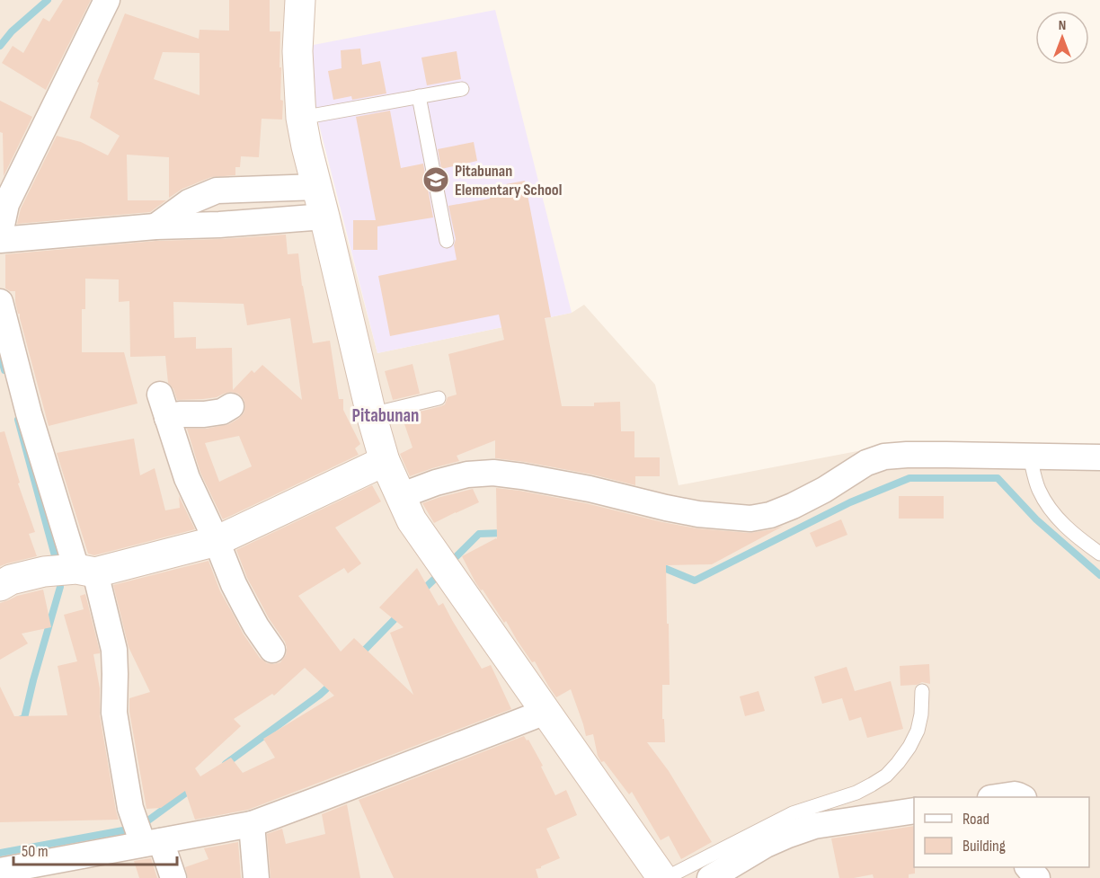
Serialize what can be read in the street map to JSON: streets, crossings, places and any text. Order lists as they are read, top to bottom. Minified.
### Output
{"districts":["Pitabunan"],"places":{"school or university":["Pitabunan Elementary School"]},"legend":["Road","Building"],"scale_bar":"50 m","north":"top"}
